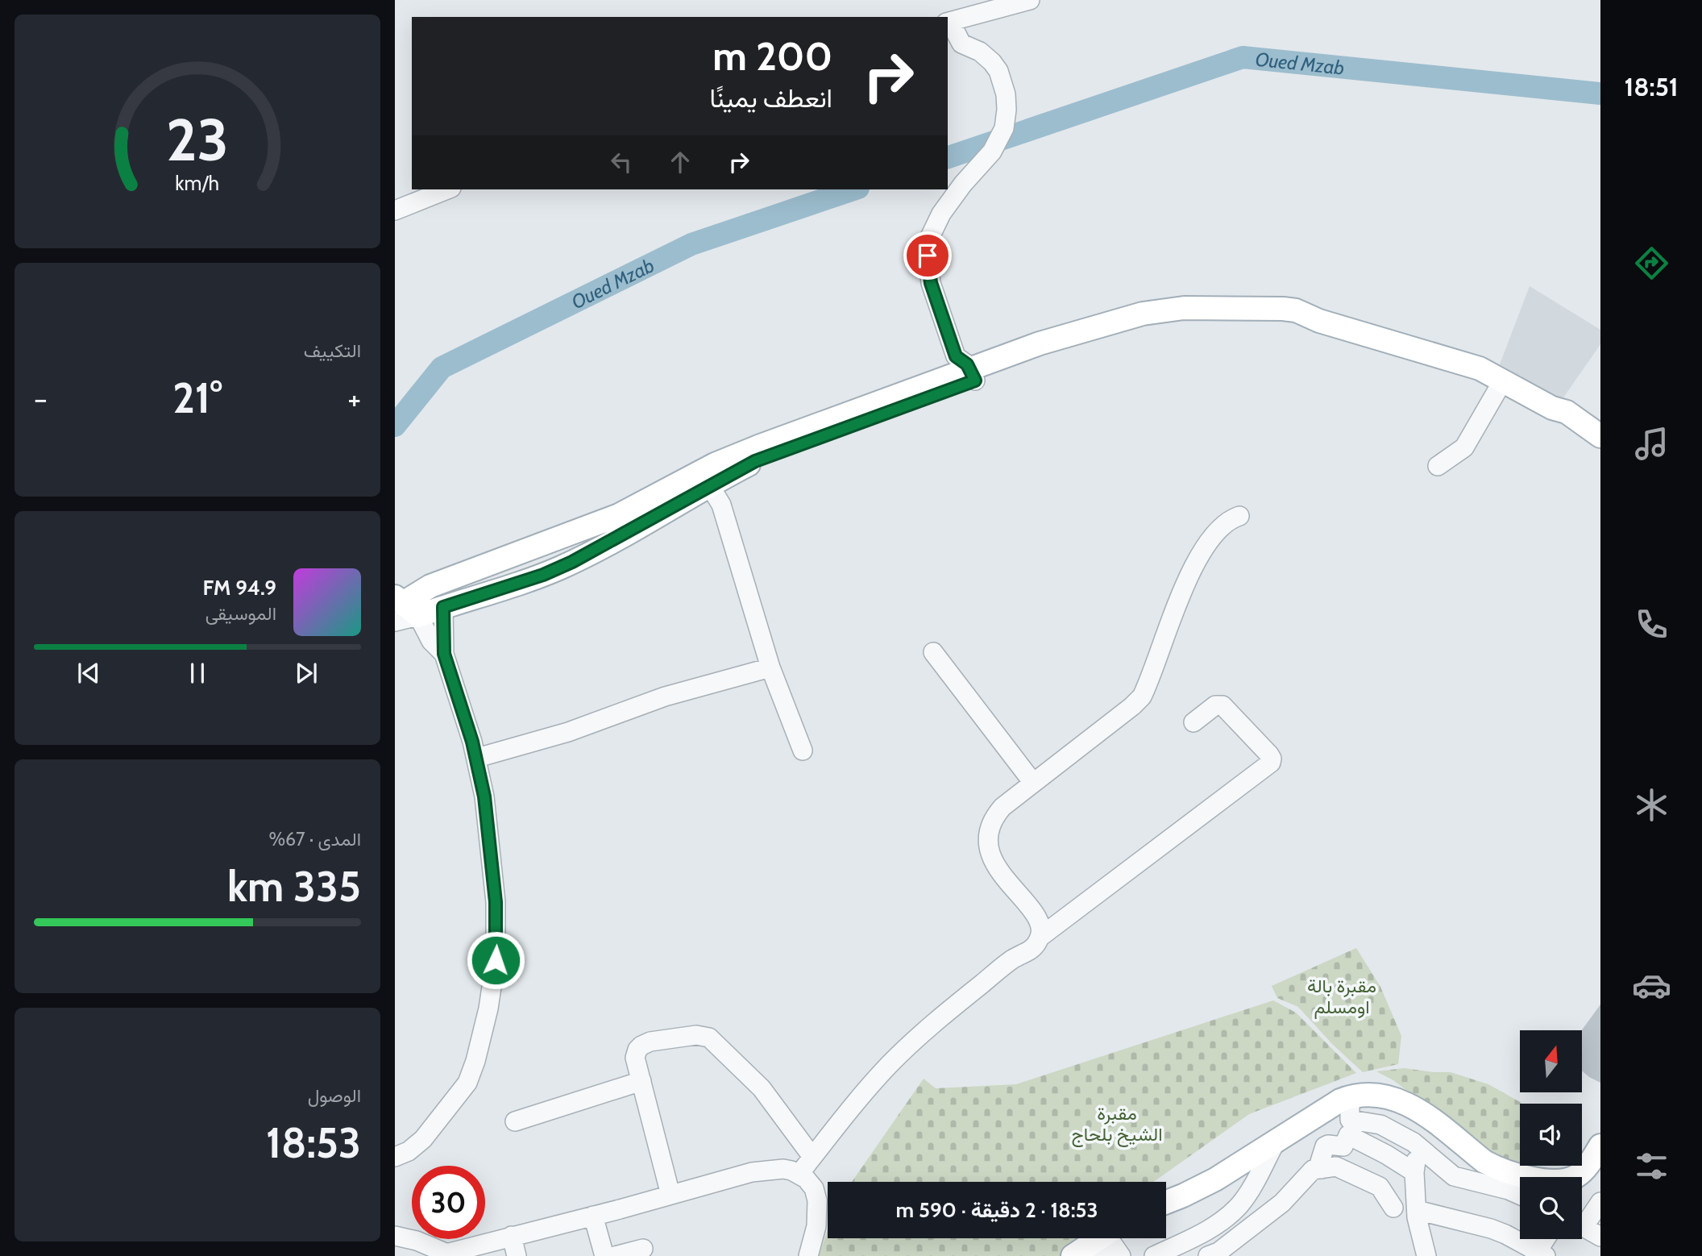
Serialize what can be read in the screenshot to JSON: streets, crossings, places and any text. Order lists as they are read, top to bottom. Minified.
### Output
{"water":["Oued Mzab"],"parks":["مقبرة بالة اومسلم","مقبرة الشيخ بلحاج"],"north":"top","page":{"tabs":"18:51","turn":["200 m","انعطف يمينًا"],"tile":["التكييف",["المدى · 67%","335 km"],["الوصول","18:53"]],"heat":["−","21°","+"],"song":["94.9 FM","الموسيقى"],"limit":"30","trip":"18:53 · 2 دقيقة · 590 m","gauge":["23","km/h"]}}
